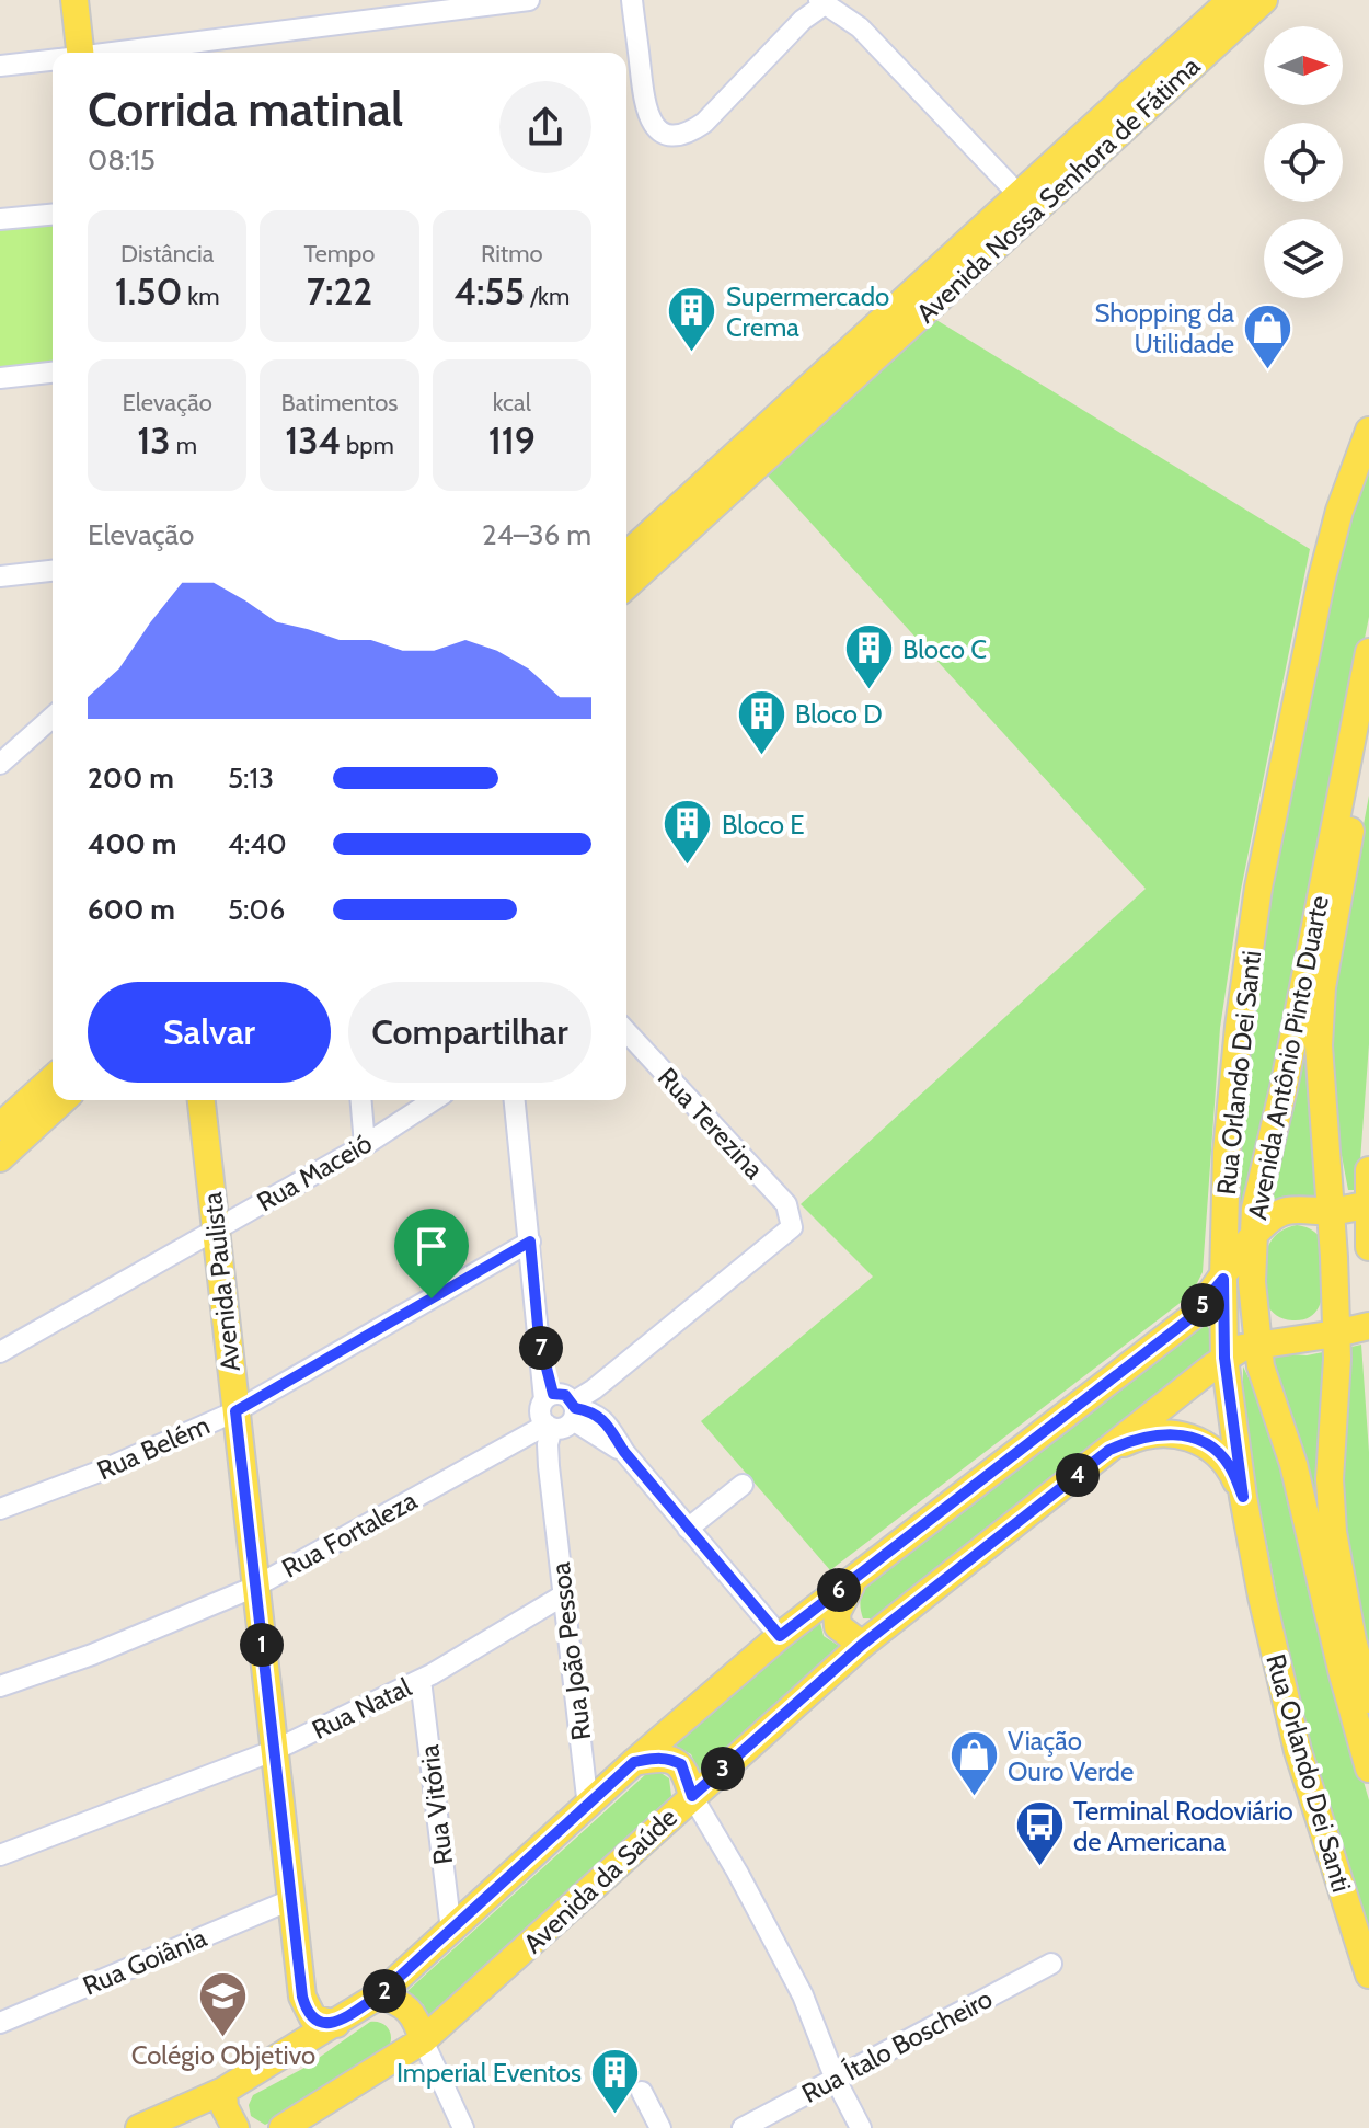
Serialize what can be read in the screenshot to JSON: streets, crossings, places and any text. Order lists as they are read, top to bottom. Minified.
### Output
{"streets":{"main road":["Avenida Nossa Senhora de Fátima","Avenida Antônio Pinto Duarte","Rua Orlando Dei Santi","Avenida Paulista","Avenida da Saúde"],"street":["Rua Terezina","Rua Maceió","Rua Belém","Rua Fortaleza","Rua João Pessoa","Rua Natal","Rua Vitória","Rua Goiânia","Rua Ítalo Boscheiro"]},"crossings":[["Avenida Antônio Pinto Duarte","Avenida da Saúde"],["Rua Orlando Dei Santi","Avenida da Saúde"],["Rua Terezina","Rua Fortaleza"],["Rua Maceió","Avenida Paulista"],["Avenida Paulista","Rua Belém"],["Avenida Paulista","Rua Fortaleza"],["Avenida Paulista","Rua Natal"],["Avenida Paulista","Rua Goiânia"],["Rua Belém","Rua João Pessoa"],["Rua Fortaleza","Rua João Pessoa"],["Rua João Pessoa","Rua Natal"],["Rua Natal","Rua Vitória"]],"places":{"building":["Supermercado Crema","Bloco C","Bloco D","Bloco E","Imperial Eventos"],"shop":["Shopping da Utilidade","Viação Ouro Verde"],"bus stop":["Terminal Rodoviário de Americana"],"school or university":["Colégio Objetivo"]},"north":"right","page":{"heading":["Corrida matinal","08:15"],"stats":[["Distância","1.50 km"],["Tempo","7:22"],["Ritmo","4:55 /km"],["Elevação","13 m"],["Batimentos","134 bpm"],["kcal","119"]],"chart":["Elevação","24–36 m"],"list":[{"name":"200 m","note":"5:13"},{"name":"400 m","note":"4:40"},{"name":"600 m","note":"5:06"}],"buttons":["Salvar","Compartilhar"],"pins":["5","7","4","6","1","3","2"]}}
